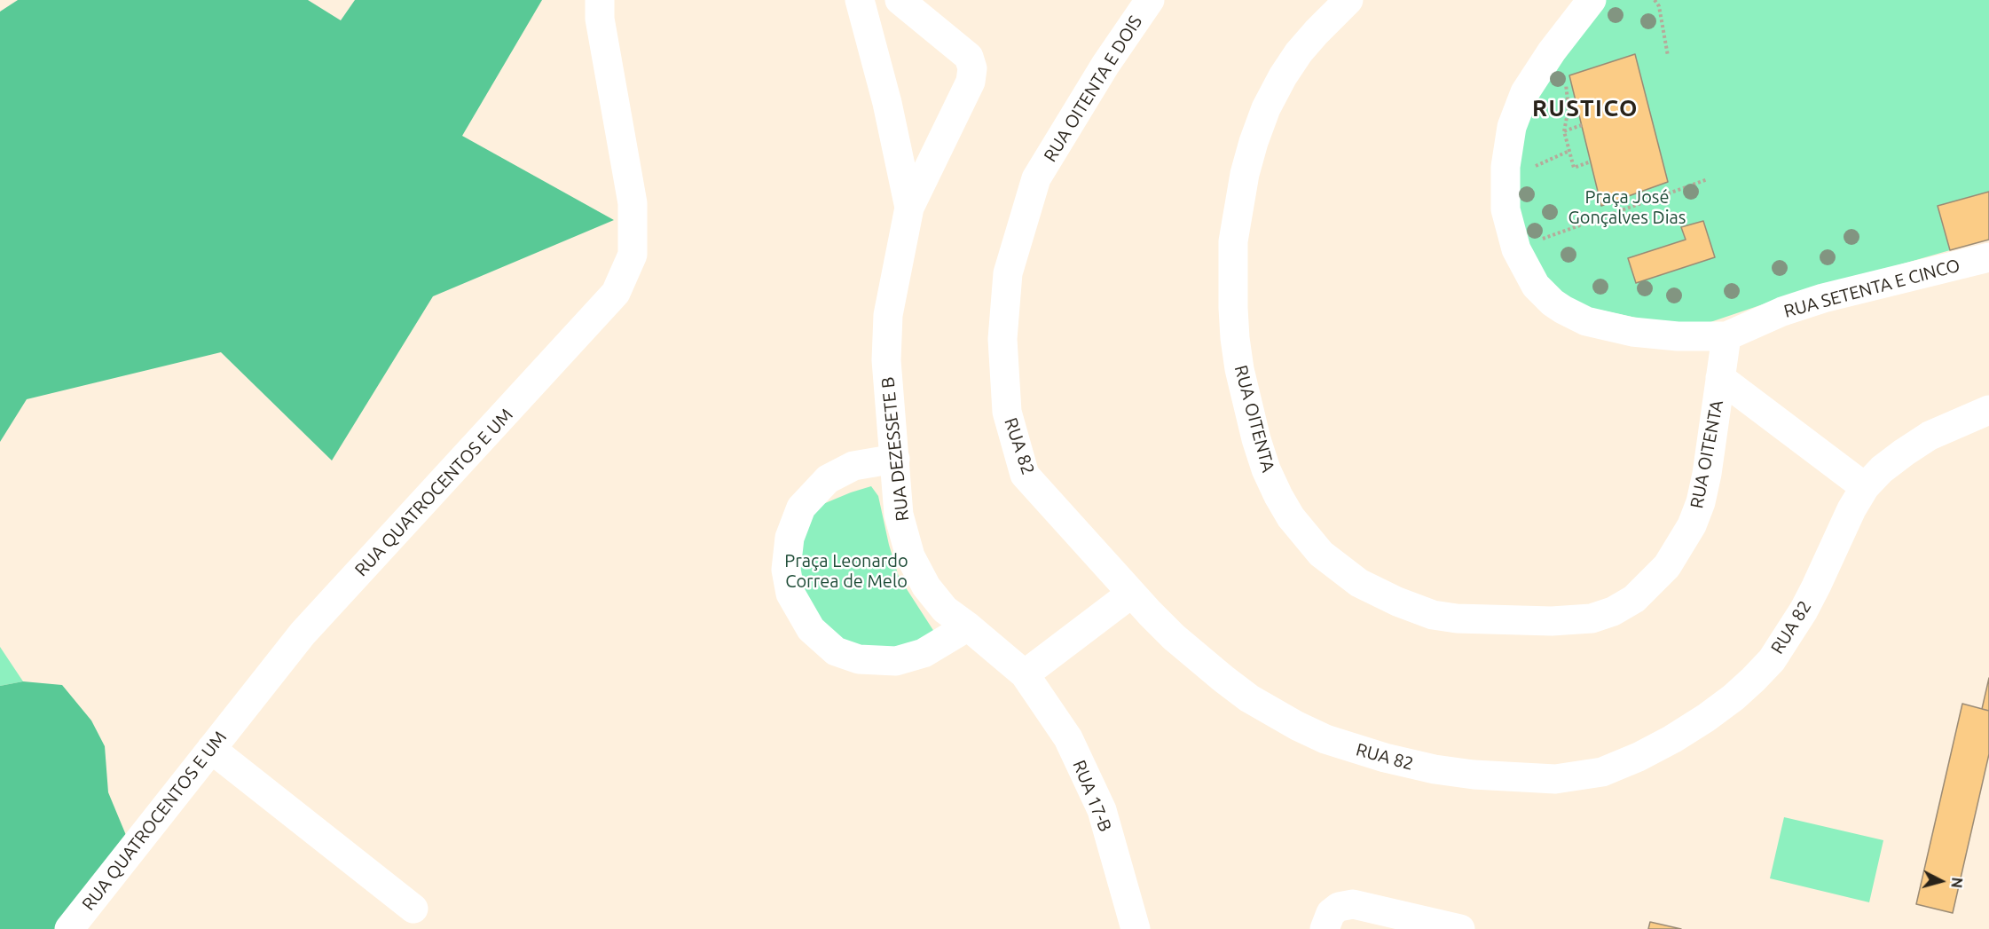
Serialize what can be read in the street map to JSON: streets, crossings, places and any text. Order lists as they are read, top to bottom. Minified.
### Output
{"streets":{"street":["RUA OITENTA E DOIS","RUA SETENTA E CINCO","RUA OITENTA","RUA 82","RUA DEZESSETE B","RUA QUATROCENTOS E UM","RUA 17-B"]},"crossings":[["RUA OITENTA E DOIS","RUA 82"],["RUA SETENTA E CINCO","RUA OITENTA"],["RUA DEZESSETE B","RUA 17-B"]],"districts":["RUSTICO"],"parks":["Praça José Gonçalves Dias","Praça Leonardo Correa de Melo"],"north":"right"}
